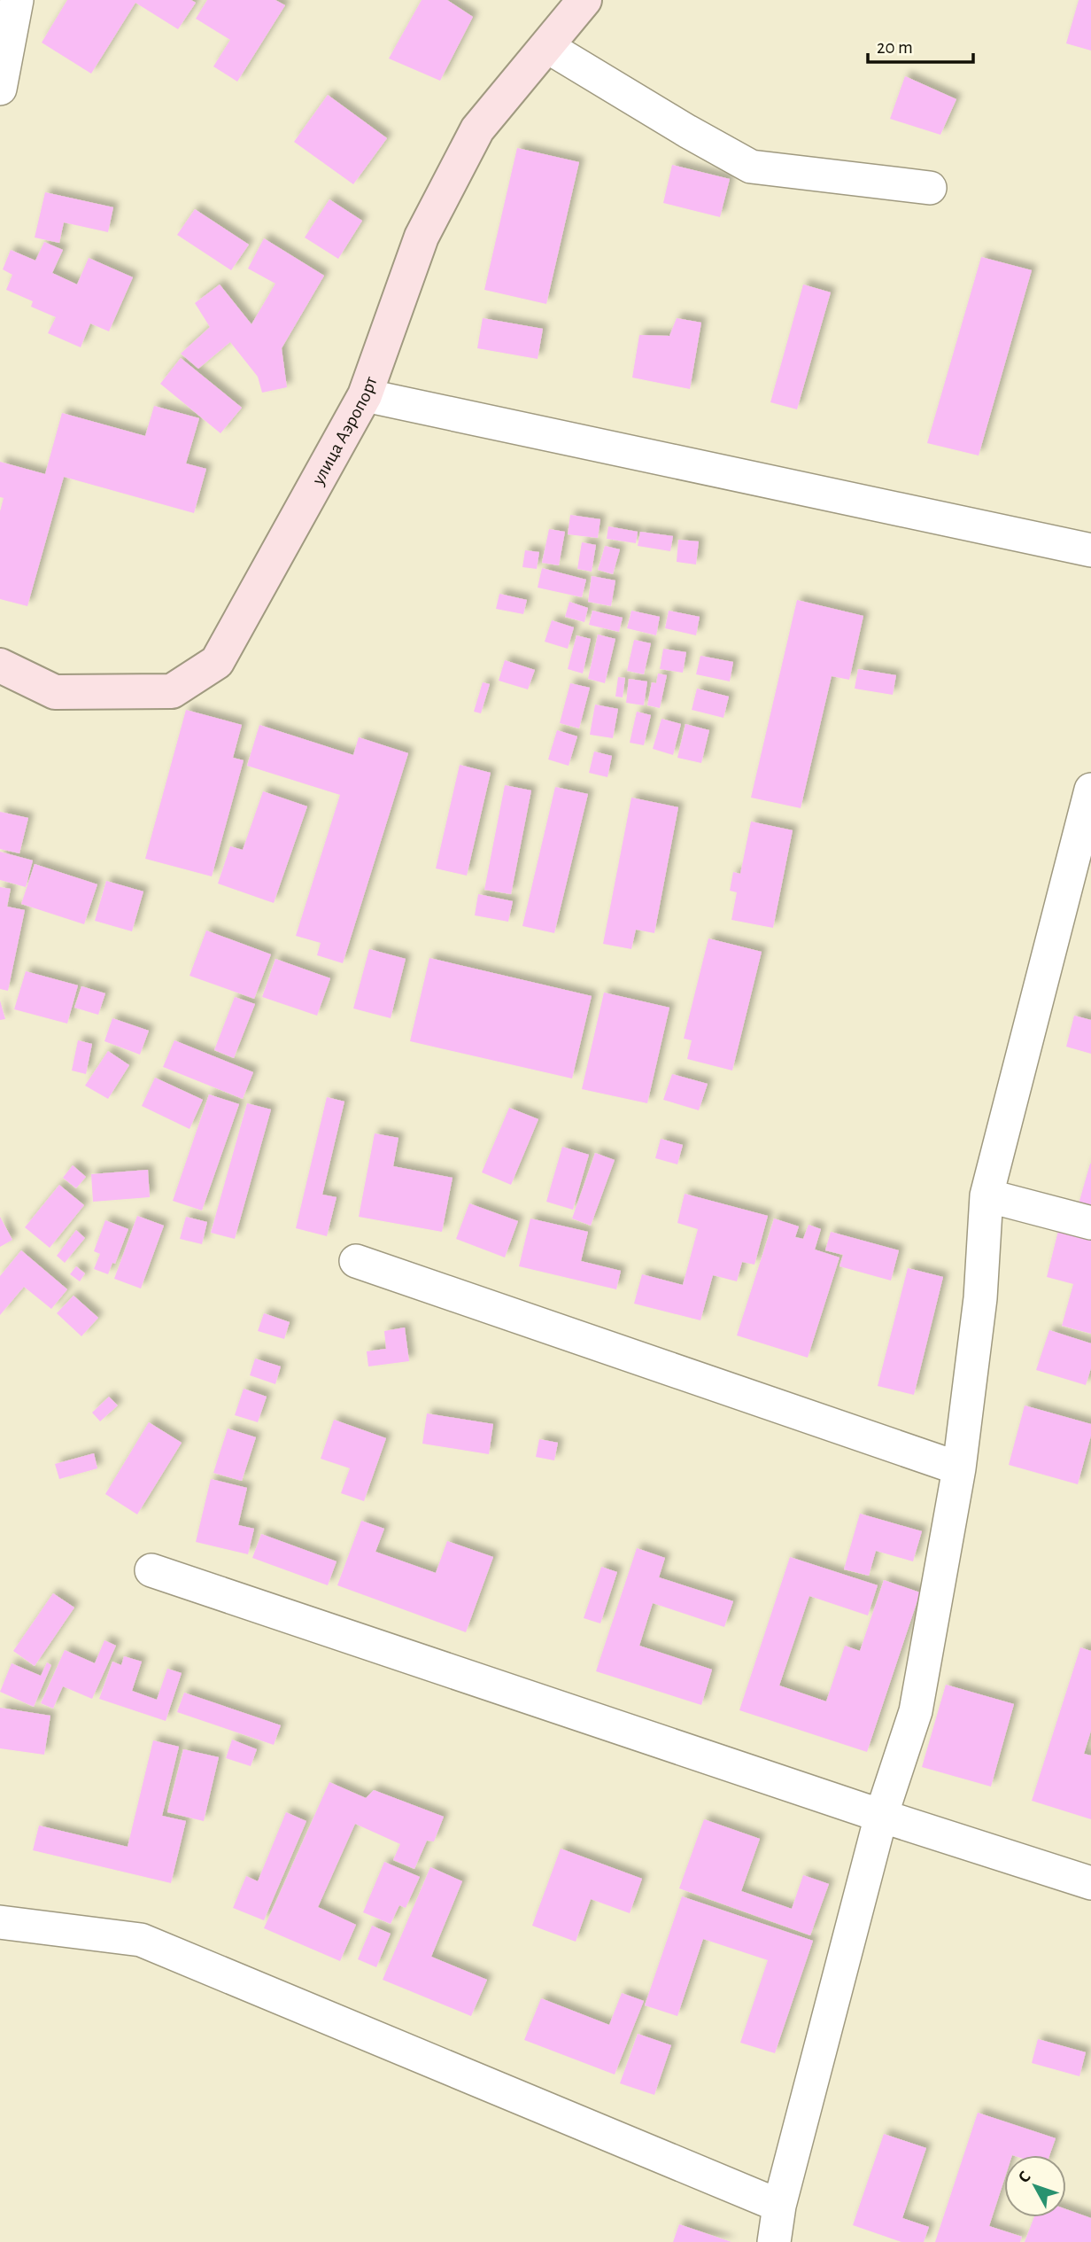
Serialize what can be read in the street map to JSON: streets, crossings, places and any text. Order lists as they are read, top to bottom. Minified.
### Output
{"streets":{"main road":["улица Аэропорт"]},"scale_bar":"20 m","north":"top left"}
